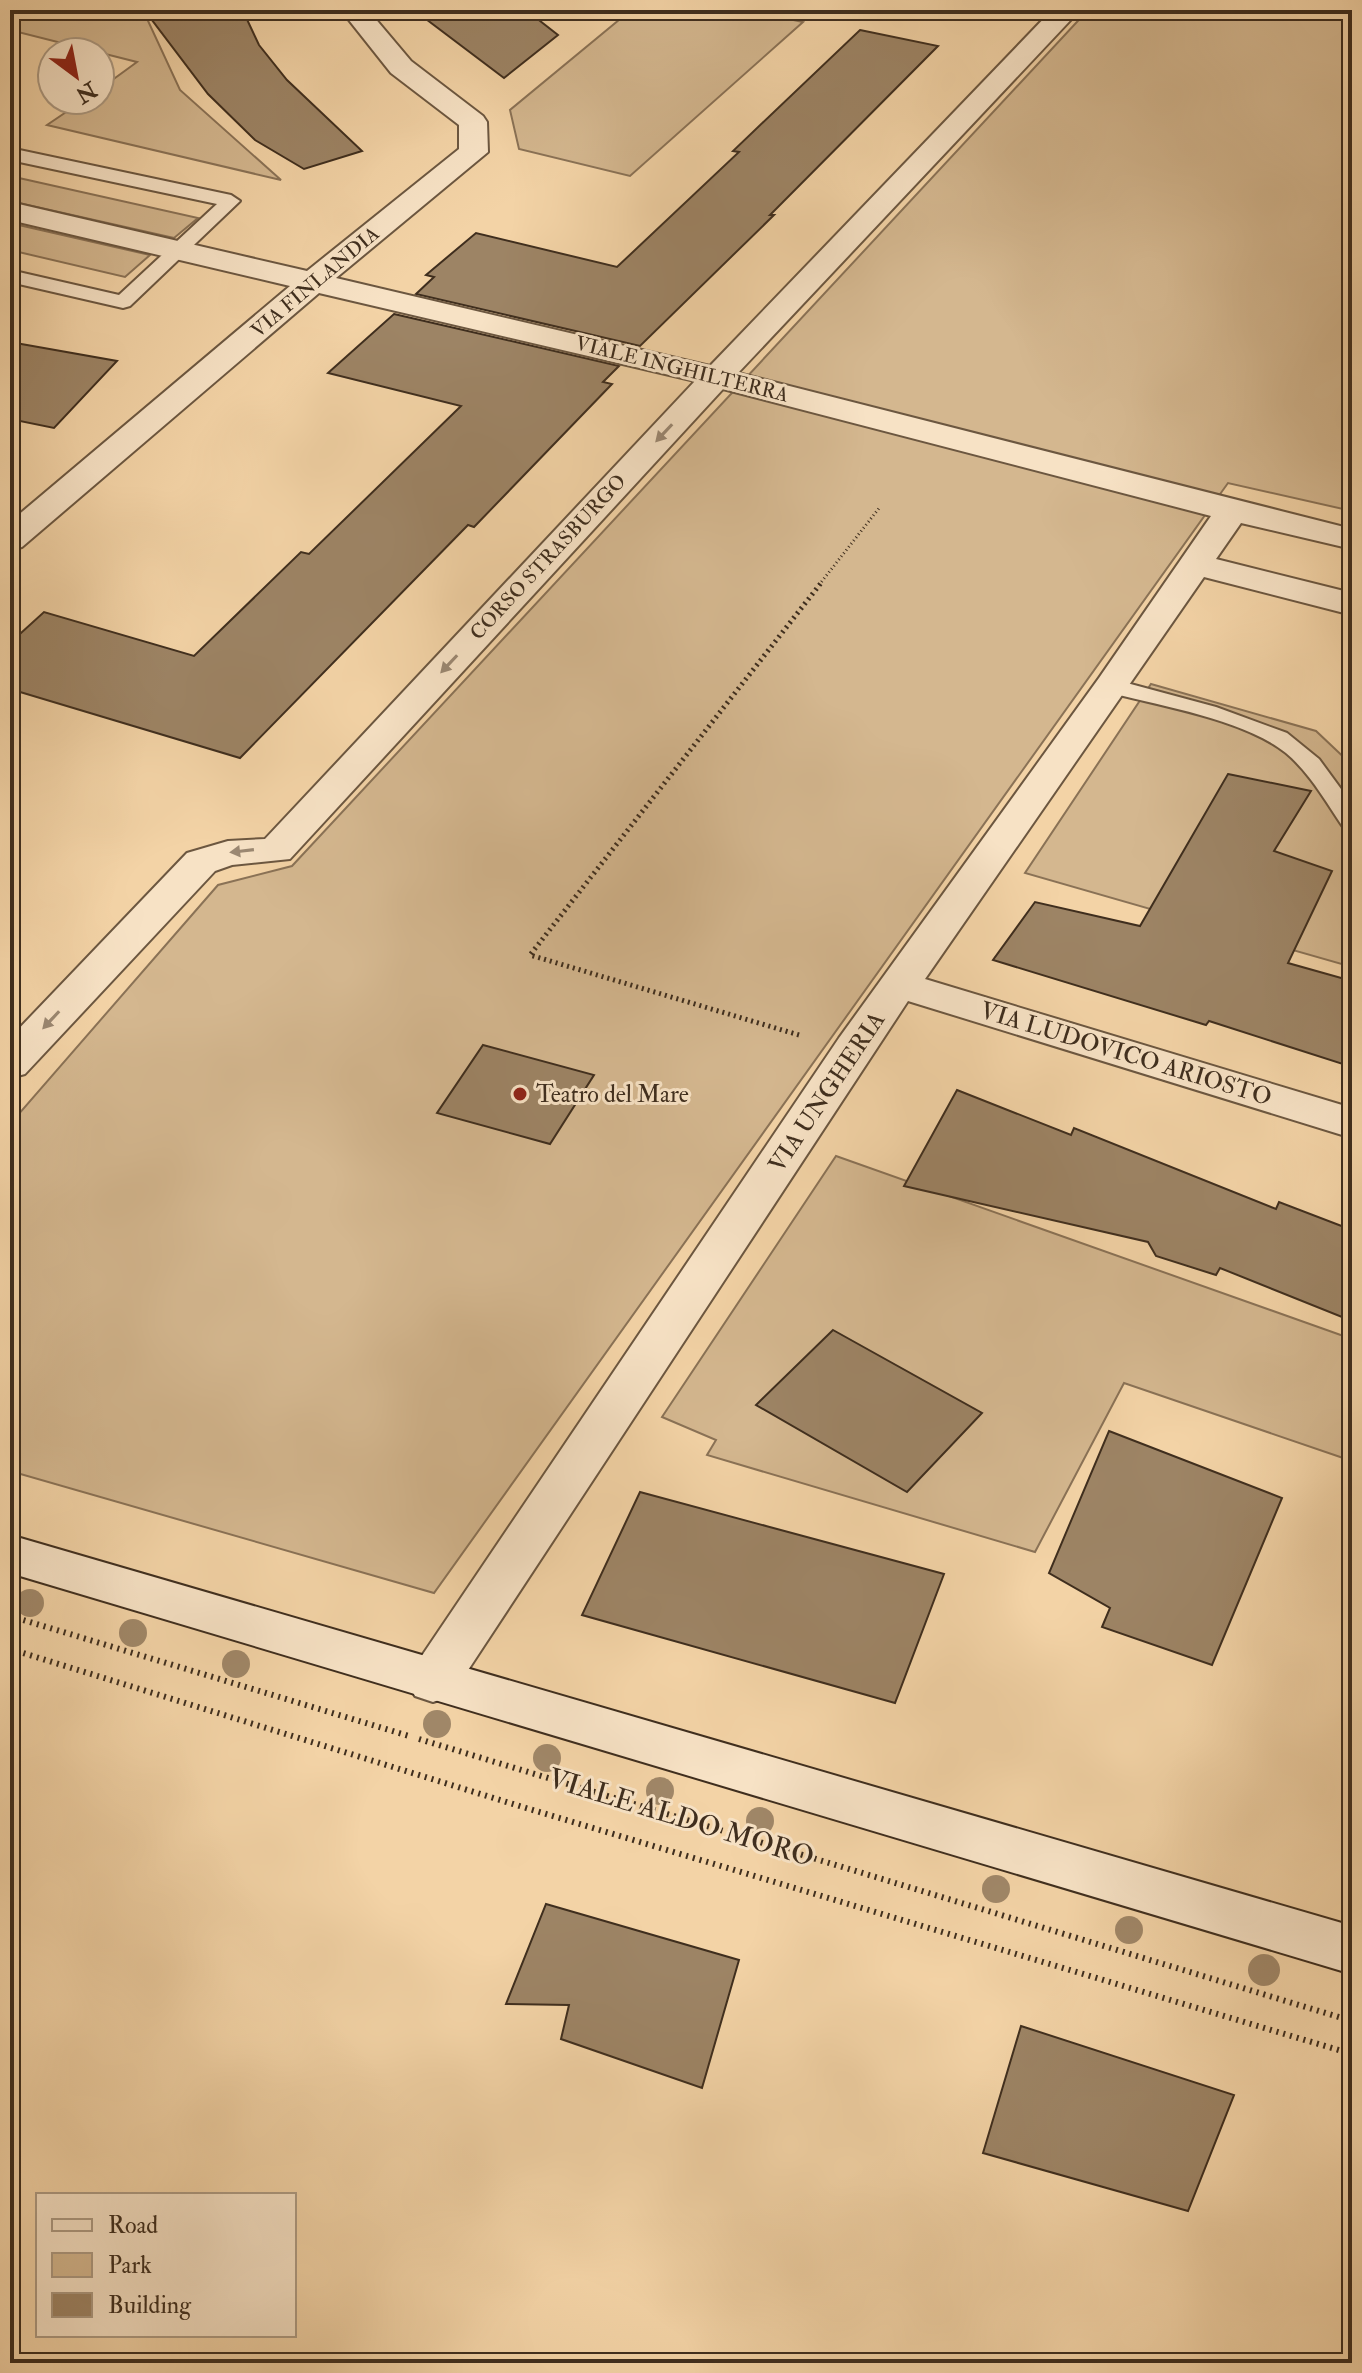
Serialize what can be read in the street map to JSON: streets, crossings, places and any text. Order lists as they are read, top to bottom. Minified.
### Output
{"streets":{"street":["VIA FINLANDIA","VIALE INGHILTERRA","CORSO STRASBURGO","VIA LUDOVICO ARIOSTO","VIA UNGHERIA"],"path":["VIALE ALDO MORO"]},"crossings":[["VIA FINLANDIA","VIALE INGHILTERRA"],["VIALE INGHILTERRA","CORSO STRASBURGO"],["VIALE INGHILTERRA","VIA UNGHERIA"],["VIA LUDOVICO ARIOSTO","VIA UNGHERIA"]],"one_way":["CORSO STRASBURGO"],"places":["Teatro del Mare"],"legend":["Road","Park","Building"],"north":"bottom right"}
